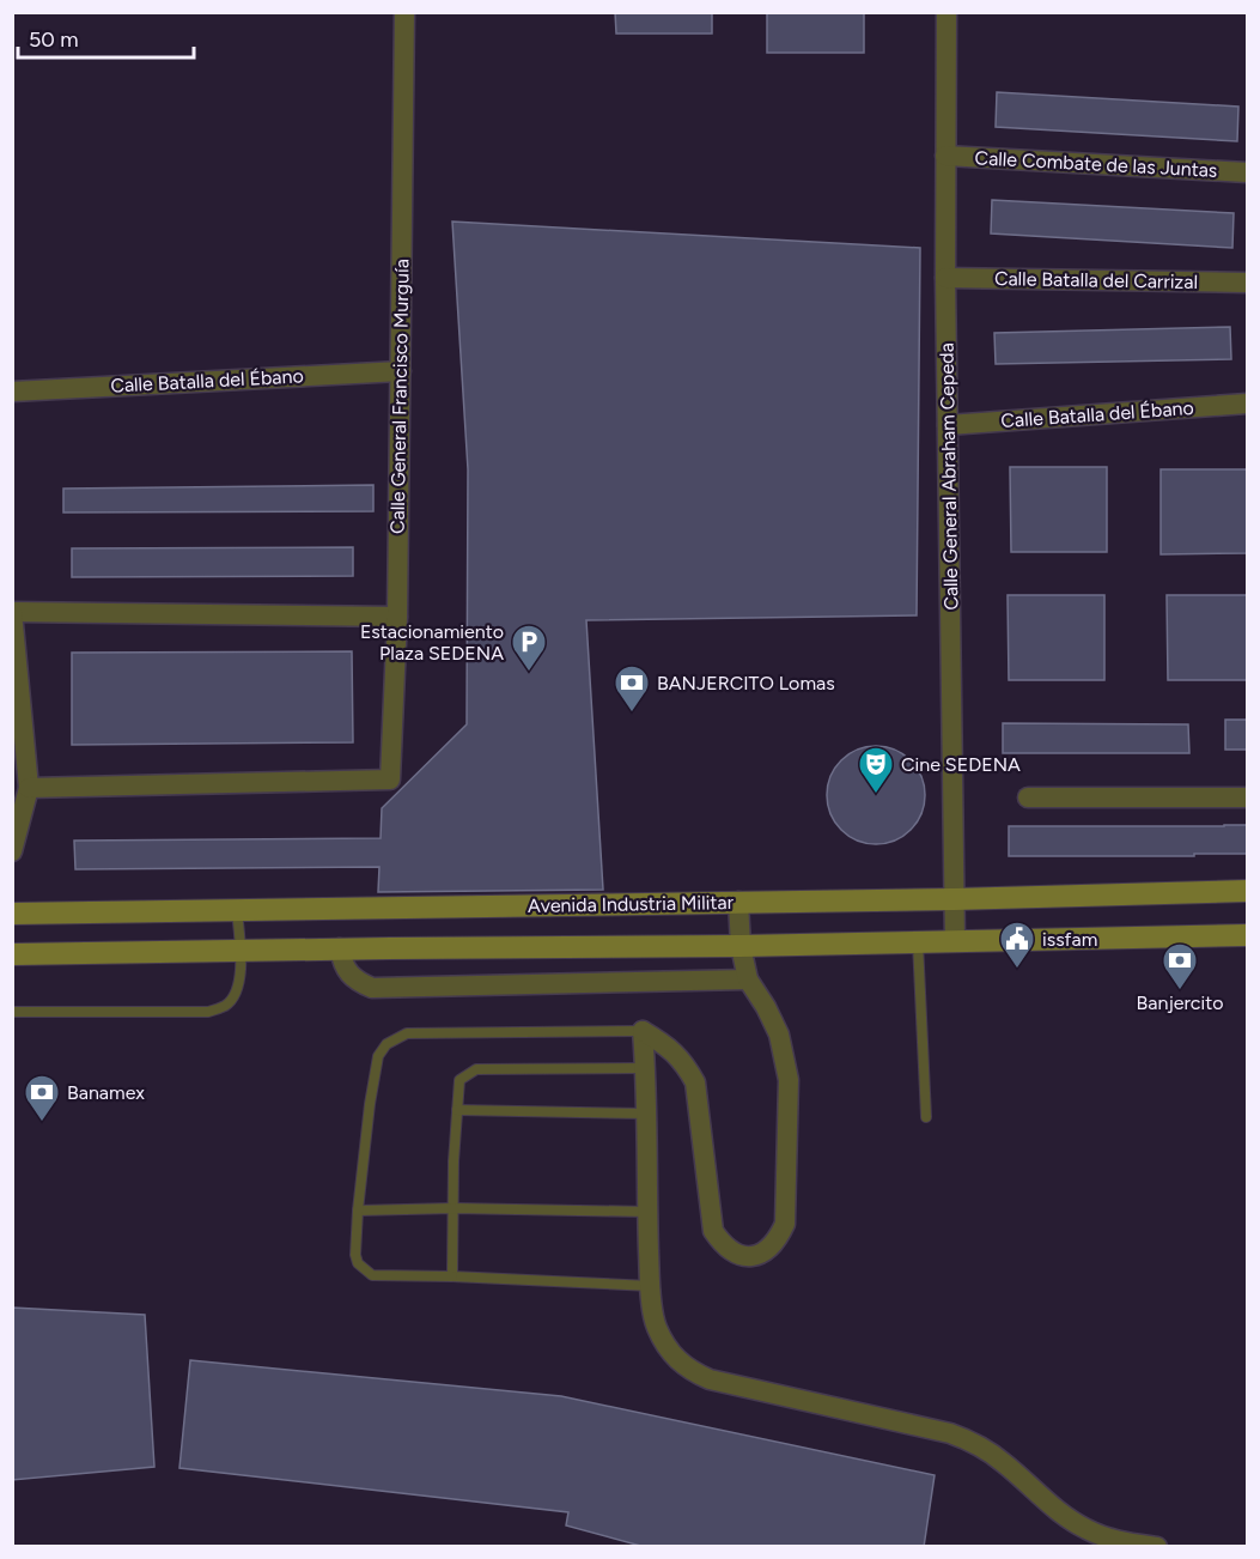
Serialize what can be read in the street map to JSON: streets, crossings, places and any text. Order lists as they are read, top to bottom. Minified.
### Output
{"streets":{"main road":["Avenida Industria Militar"],"street":["Calle Combate de las Juntas","Calle Batalla del Carrizal","Calle Batalla del Ébano","Calle General Francisco Murguía","Calle General Abraham Cepeda"]},"crossings":[["Calle Combate de las Juntas","Calle General Abraham Cepeda"],["Calle Batalla del Carrizal","Calle General Abraham Cepeda"],["Calle Batalla del Ébano","Calle General Francisco Murguía"],["Calle Batalla del Ébano","Calle General Abraham Cepeda"],["Calle General Abraham Cepeda","Avenida Industria Militar"]],"places":{"parking":["Estacionamiento Plaza SEDENA"],"bank":["BANJERCITO Lomas","Banjercito","Banamex"],"theatre":["Cine SEDENA"],"public building":["issfam"]},"scale_bar":"50 m"}
